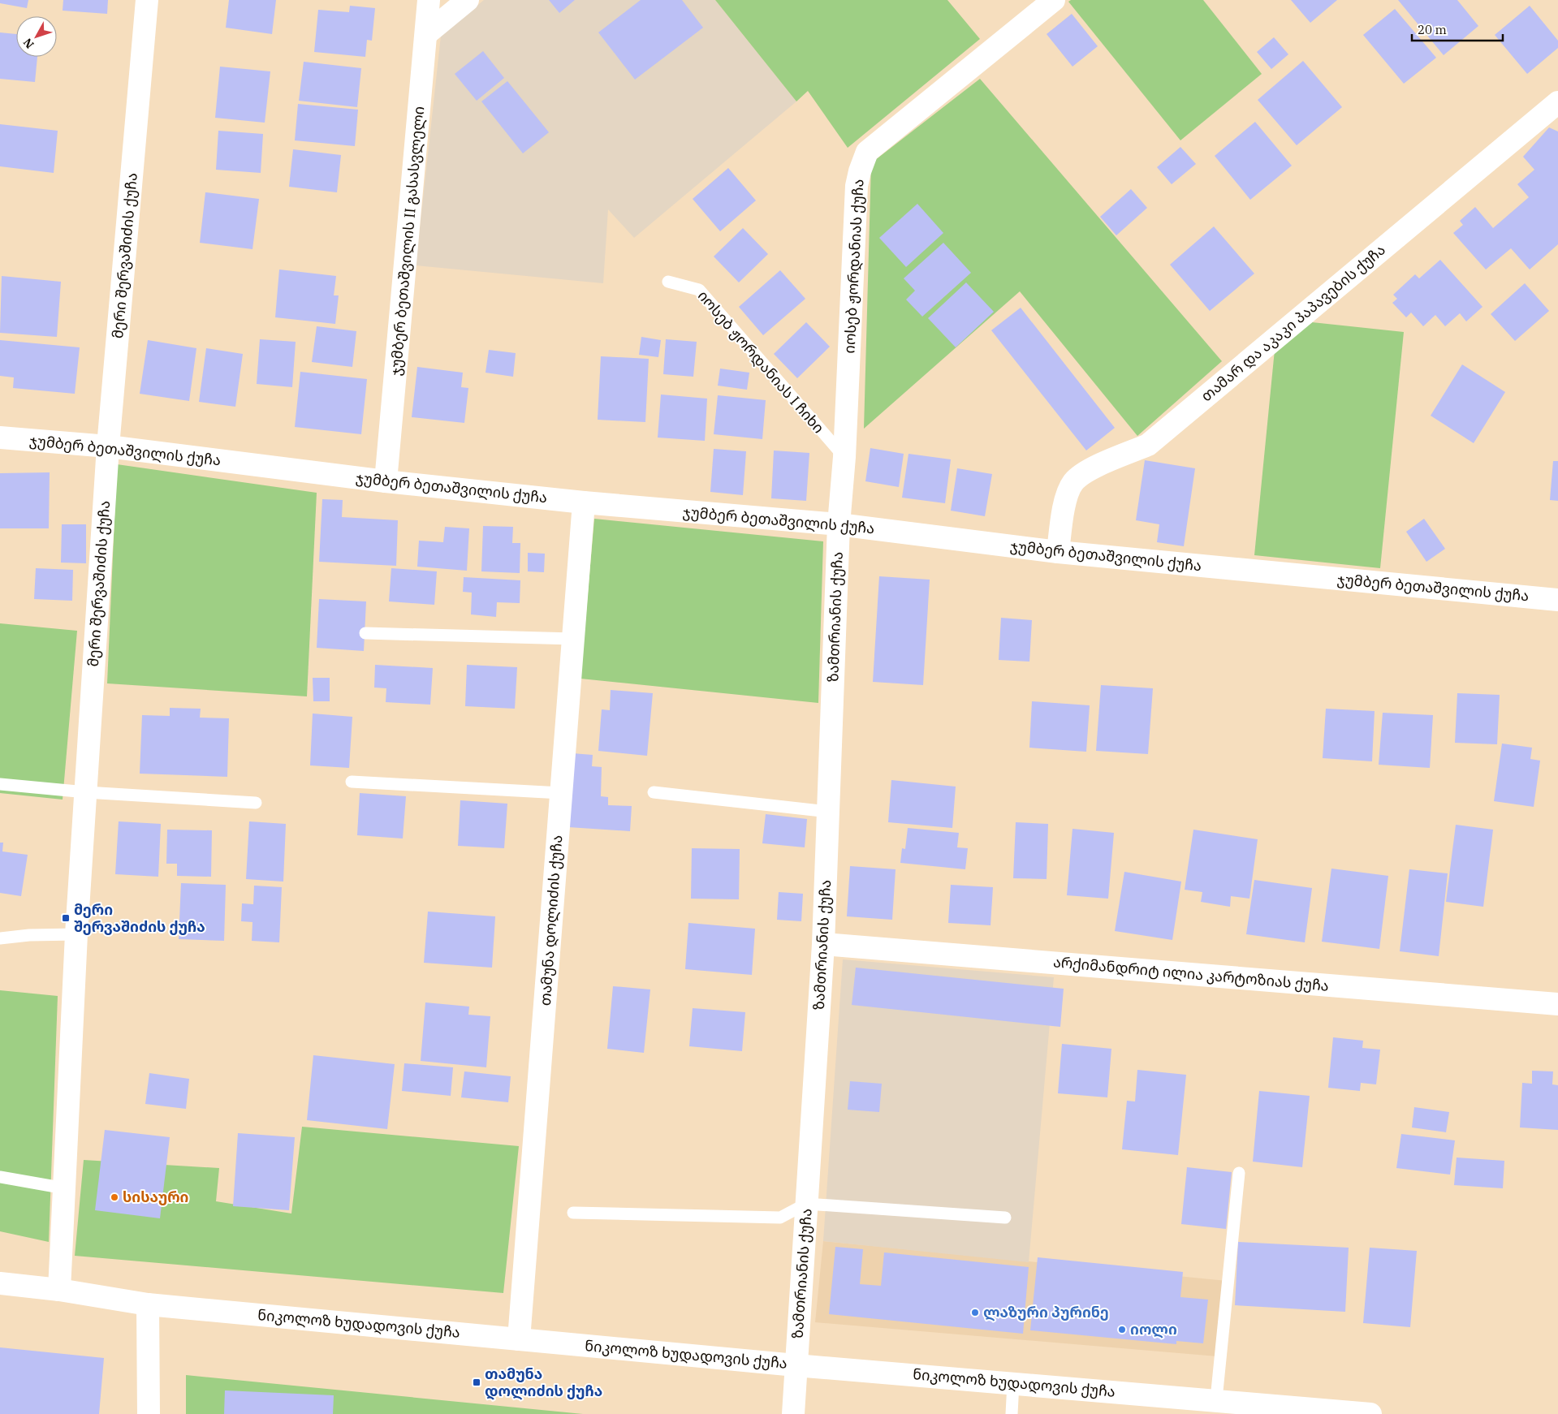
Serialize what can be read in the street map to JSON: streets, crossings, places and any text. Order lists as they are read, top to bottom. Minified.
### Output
{"streets":{"street":["ჯუმბერ ბეთაშვილის II გასასვლელი","მერი შერვაშიძის ქუჩა","იოსებ ჟორდანიას ქუჩა","თამარ და აკაკი პაპავების ქუჩა","ჯუმბერ ბეთაშვილის ქუჩა","ზამთრიანის ქუჩა","თამუნა დოლიძის ქუჩა","არქიმანდრიტ ილია კარტოზიას ქუჩა","ნიკოლოზ ხუდადოვის ქუჩა"],"lane":["იოსებ ჟორდანიას I ჩიხი"]},"crossings":[["ჯუმბერ ბეთაშვილის II გასასვლელი","ჯუმბერ ბეთაშვილის ქუჩა"],["მერი შერვაშიძის ქუჩა","ჯუმბერ ბეთაშვილის ქუჩა"],["მერი შერვაშიძის ქუჩა","ნიკოლოზ ხუდადოვის ქუჩა"],["იოსებ ჟორდანიას ქუჩა","იოსებ ჟორდანიას I ჩიხი"],["იოსებ ჟორდანიას ქუჩა","ჯუმბერ ბეთაშვილის ქუჩა"],["იოსებ ჟორდანიას ქუჩა","ზამთრიანის ქუჩა"],["თამარ და აკაკი პაპავების ქუჩა","ჯუმბერ ბეთაშვილის ქუჩა"],["ჯუმბერ ბეთაშვილის ქუჩა","ზამთრიანის ქუჩა"],["ჯუმბერ ბეთაშვილის ქუჩა","თამუნა დოლიძის ქუჩა"],["ზამთრიანის ქუჩა","არქიმანდრიტ ილია კარტოზიას ქუჩა"],["ზამთრიანის ქუჩა","ნიკოლოზ ხუდადოვის ქუჩა"],["თამუნა დოლიძის ქუჩა","ნიკოლოზ ხუდადოვის ქუჩა"]],"places":{"transit":["მერი შერვაშიძის ქუჩა","თამუნა დოლიძის ქუჩა"],"other":["სისაური","ლაზური პურინე","იოლი"]},"scale_bar":"20 m","north":"bottom left"}
